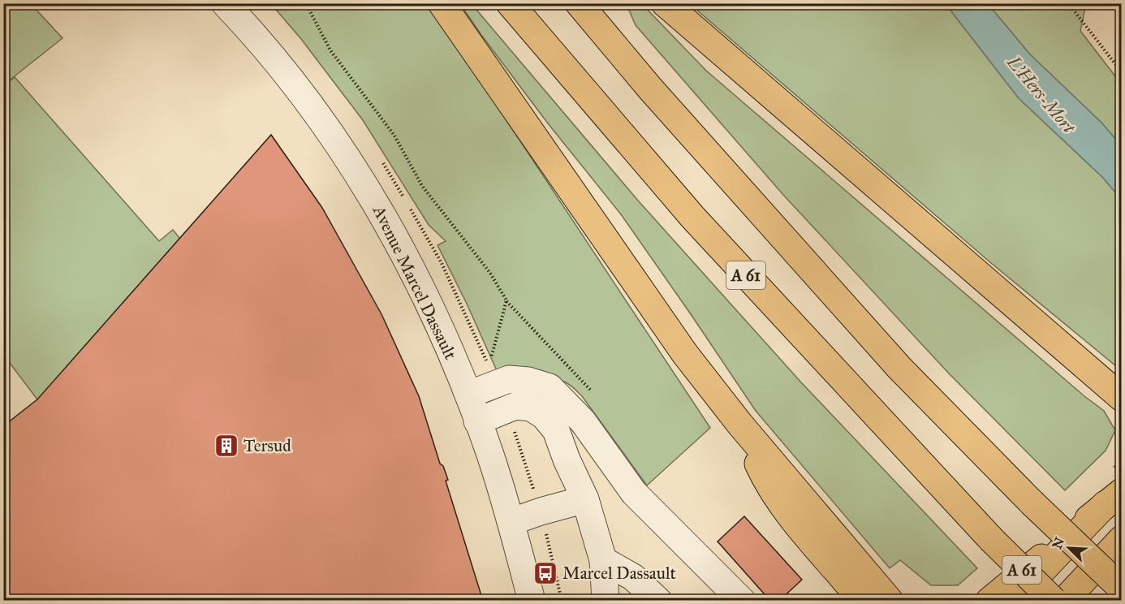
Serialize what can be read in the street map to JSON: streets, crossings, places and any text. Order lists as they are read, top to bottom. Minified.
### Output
{"streets":{"main road":["A 61"],"street":["Avenue Marcel Dassault"]},"water":["L'Hers-Mort"],"places":{"building":["Tersud"],"bus stop":["Marcel Dassault"]},"north":"top left"}
